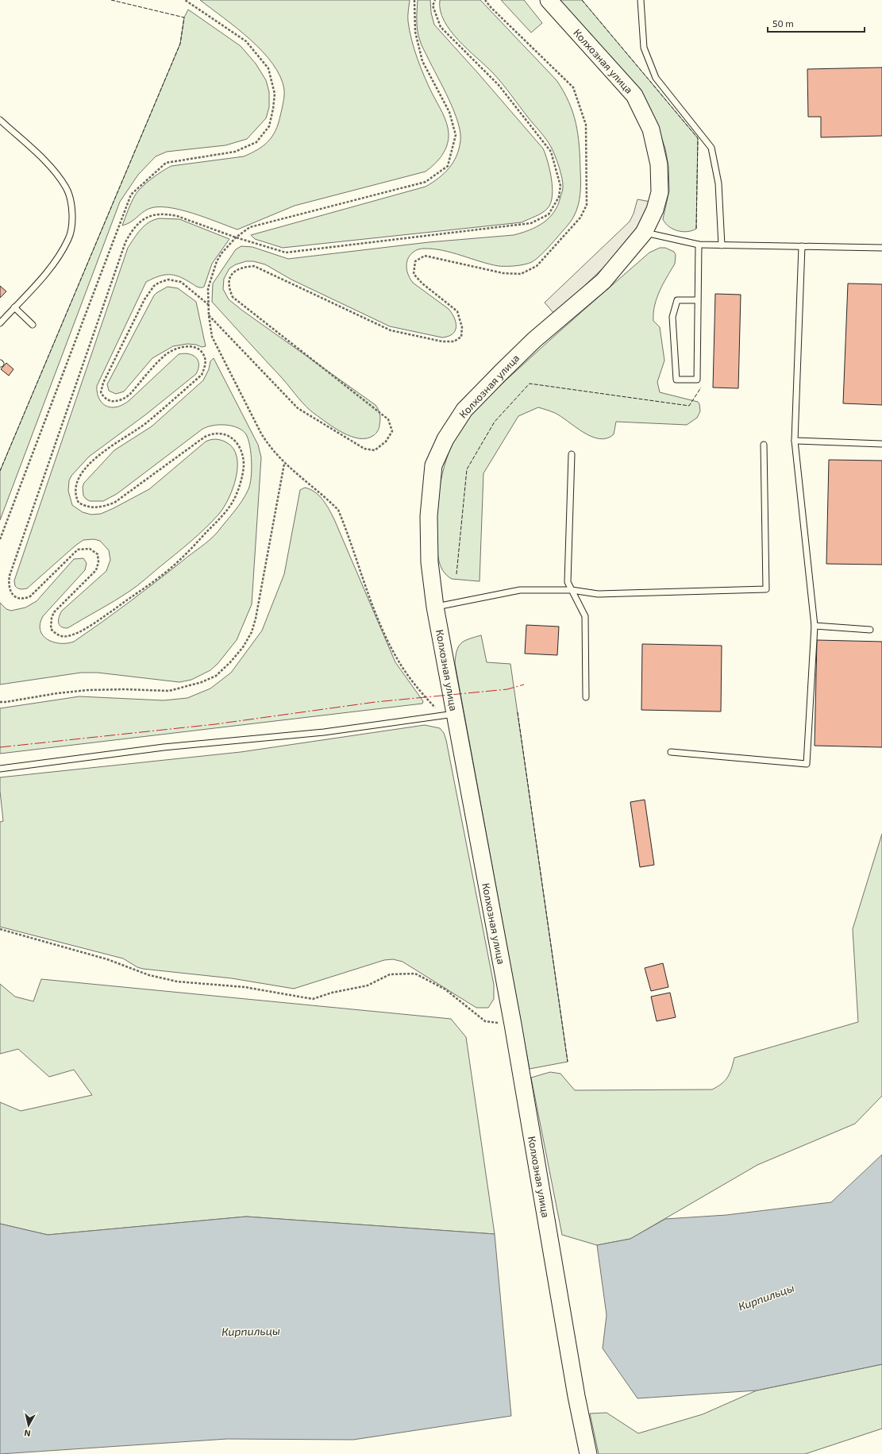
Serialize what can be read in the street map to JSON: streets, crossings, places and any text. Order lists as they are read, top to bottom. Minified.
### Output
{"streets":{"main road":["Колхозная улица"]},"water":["Кирпильцы"],"scale_bar":"50 m","north":"bottom"}
